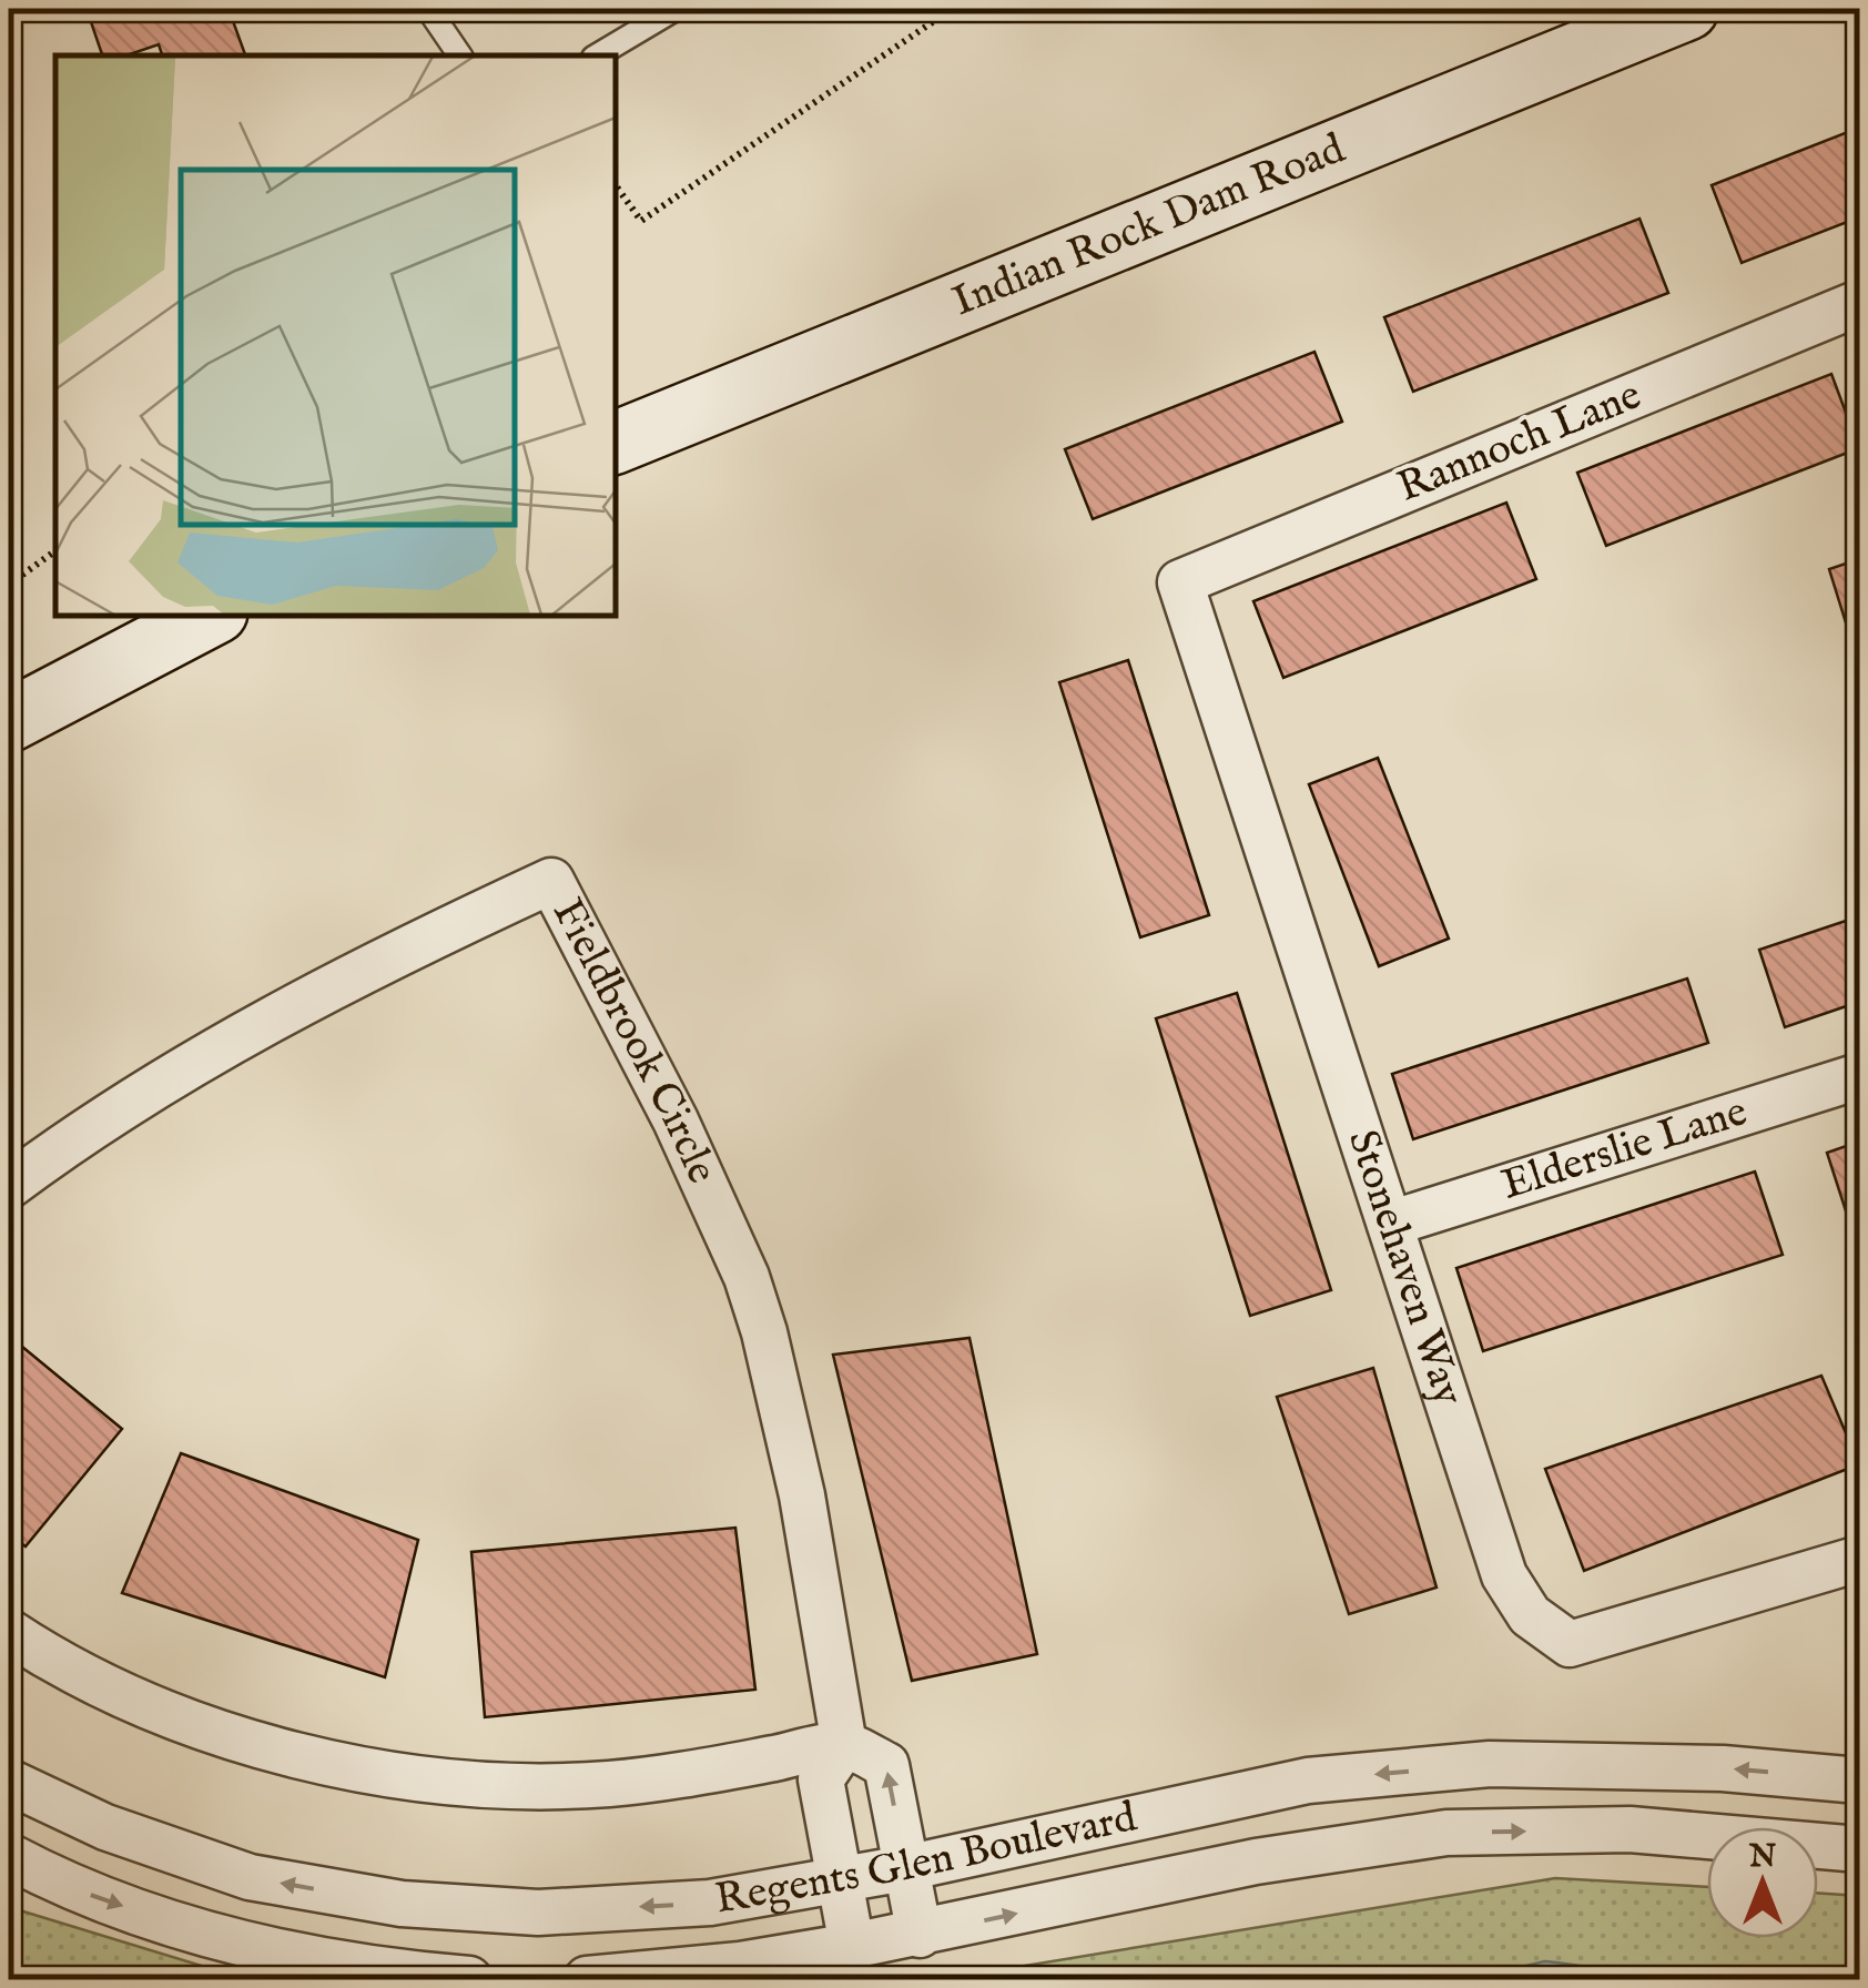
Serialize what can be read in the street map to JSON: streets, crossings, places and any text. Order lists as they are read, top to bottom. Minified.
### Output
{"streets":{"street":["Indian Rock Dam Road","Rannoch Lane","Fieldbrook Circle","Elderslie Lane","Stonehaven Way","Regents Glen Boulevard"]},"crossings":[["Rannoch Lane","Stonehaven Way"],["Elderslie Lane","Stonehaven Way"]],"north":"top"}
